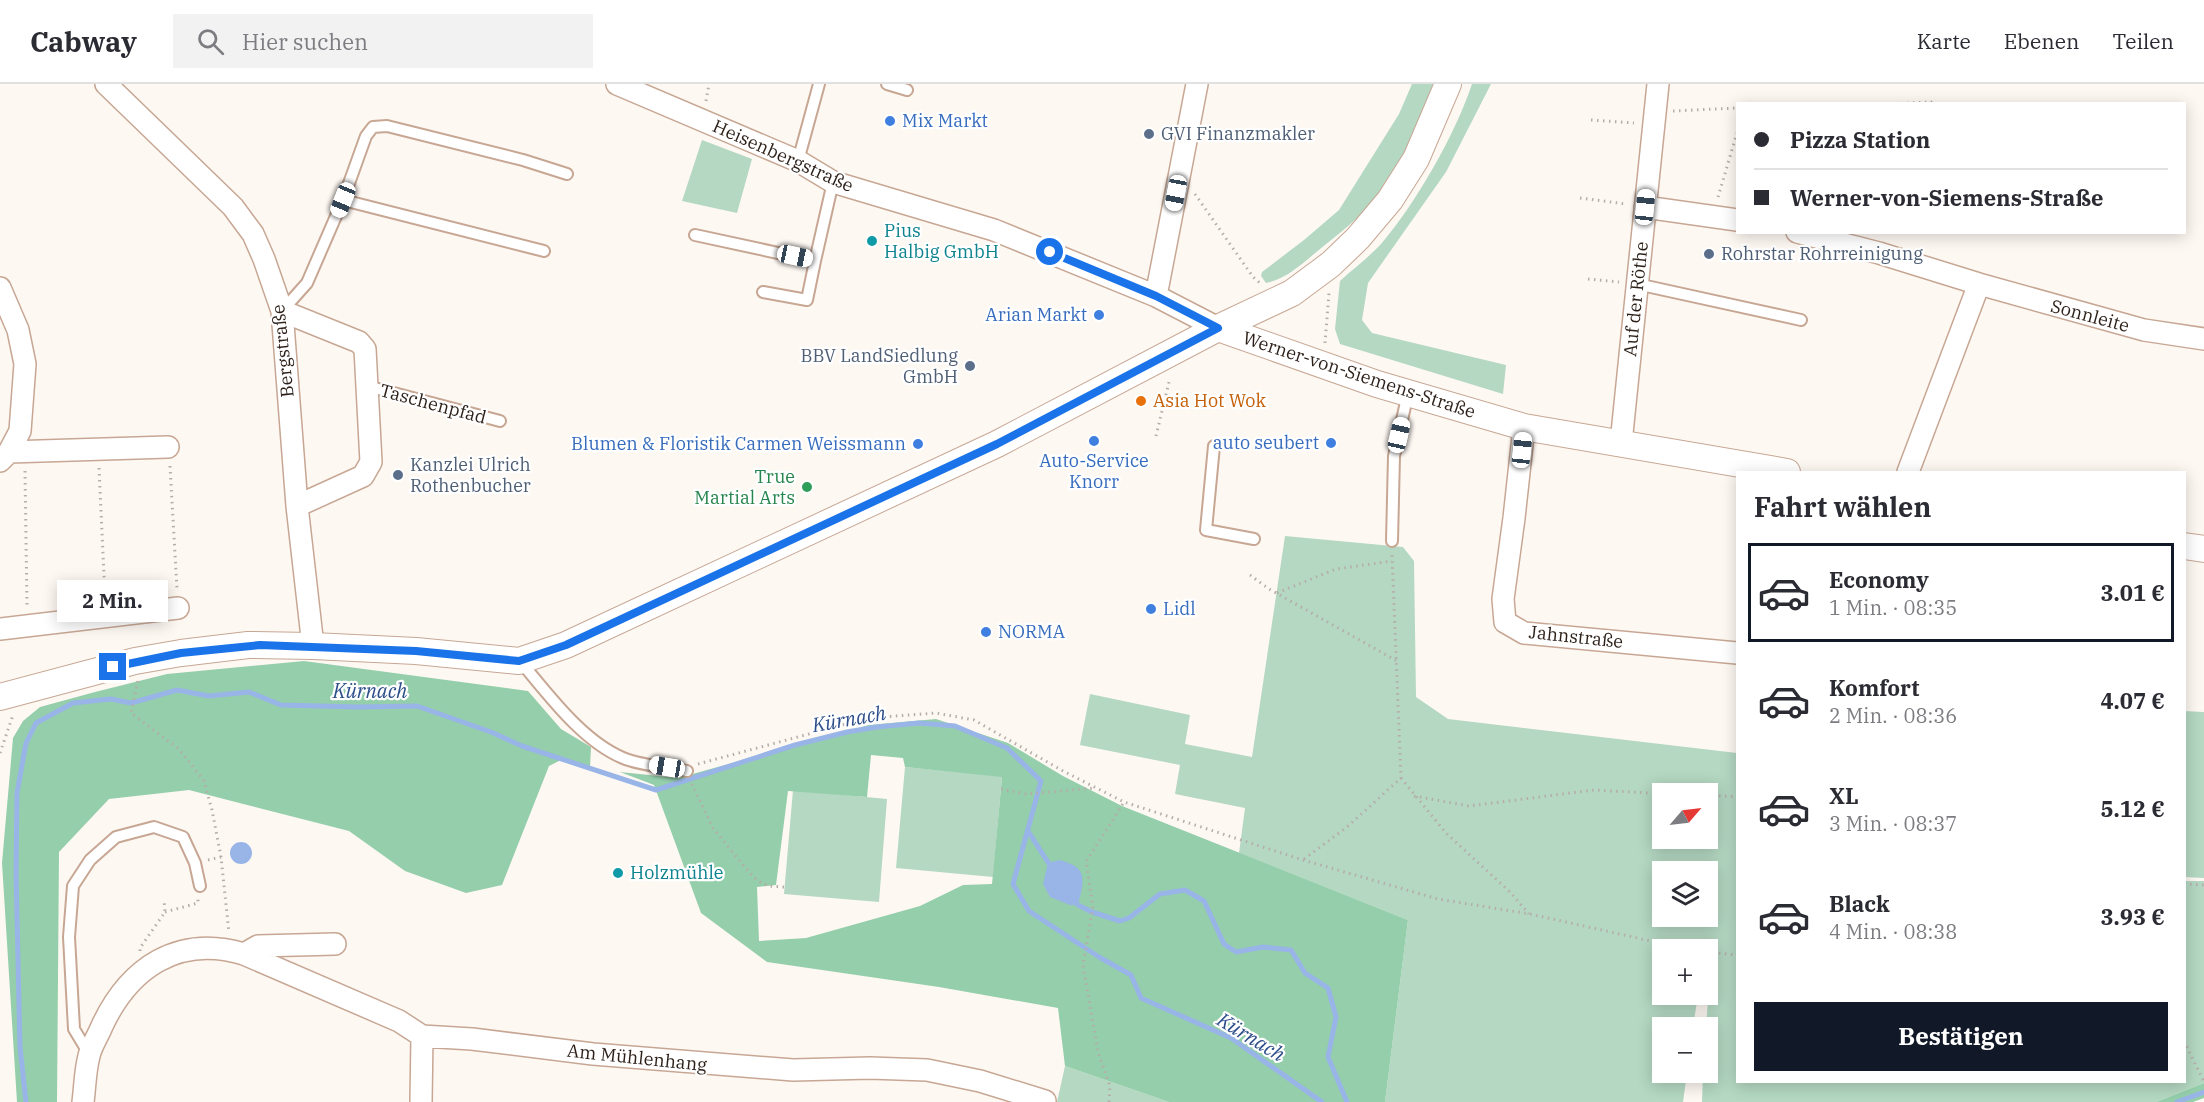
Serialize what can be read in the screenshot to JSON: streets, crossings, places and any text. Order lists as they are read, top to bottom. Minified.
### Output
{"streets":{"street":["Heisenbergstraße","Auf der Röthe","Sonnleite","Bergstraße","Werner-von-Siemens-Straße","Taschenpfad","Jahnstraße","Am Mühlenhang"]},"crossings":[["Heisenbergstraße","Werner-von-Siemens-Straße"],["Auf der Röthe","Werner-von-Siemens-Straße"],["Bergstraße","Werner-von-Siemens-Straße"],["Bergstraße","Taschenpfad"],["Werner-von-Siemens-Straße","Jahnstraße"]],"water":["Kürnach"],"places":["Mix Markt","GVI Finanzmakler","Pius Halbig GmbH","Rohrstar Rohrreinigung","Arian Markt","BBV LandSiedlung GmbH","Asia Hot Wok","Auto-Service Knorr","auto seubert","Blumen & Floristik Carmen Weissmann","Kanzlei Ulrich Rothenbucher","True Martial Arts","Lidl","NORMA","Holzmühle"],"north":"top right","page":{"header":"Cabway","search":"Hier suchen","nav":["Karte","Ebenen","Teilen"],"banner":["Pizza Station","Werner-von-Siemens-Straße"],"heading":"Fahrt wählen","list":[{"name":"Economy","note":"1 Min. · 08:35","value":"3.01 €"},{"name":"Komfort","note":"2 Min. · 08:36","value":"4.07 €"},{"name":"XL","note":"3 Min. · 08:37","value":"5.12 €"},{"name":"Black","note":"4 Min. · 08:38","value":"3.93 €"}],"bubble":"2 Min.","map_buttons":["+","−"],"buttons":"Bestätigen"}}
